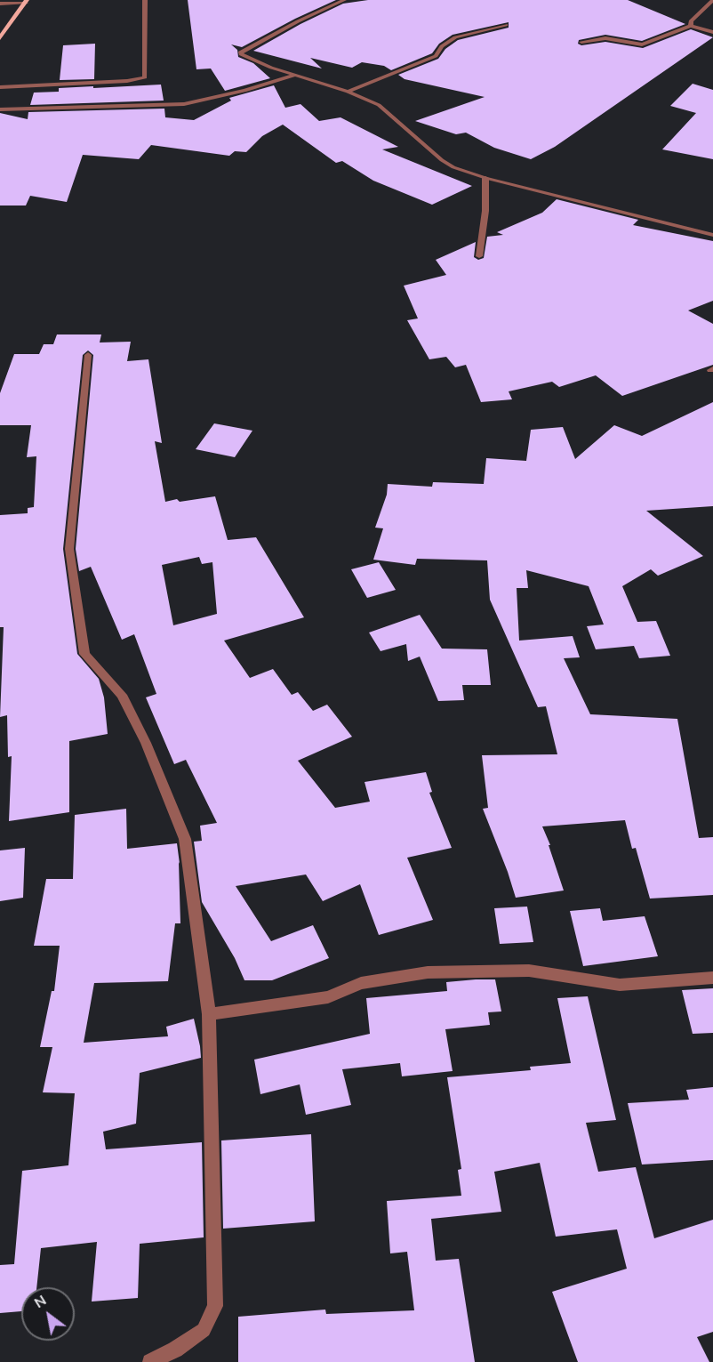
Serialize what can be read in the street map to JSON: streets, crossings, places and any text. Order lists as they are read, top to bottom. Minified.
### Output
{"north":"top left"}
